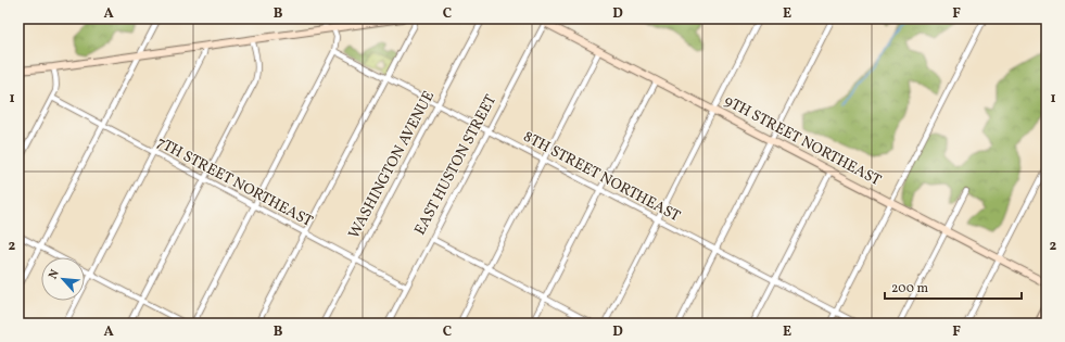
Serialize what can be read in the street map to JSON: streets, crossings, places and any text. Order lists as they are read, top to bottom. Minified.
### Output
{"streets":{"street":["9TH STREET NORTHEAST","WASHINGTON AVENUE","EAST HUSTON STREET","8TH STREET NORTHEAST","7TH STREET NORTHEAST"]},"crossings":[["9TH STREET NORTHEAST","EAST HUSTON STREET"],["WASHINGTON AVENUE","8TH STREET NORTHEAST"],["WASHINGTON AVENUE","7TH STREET NORTHEAST"],["EAST HUSTON STREET","8TH STREET NORTHEAST"],["EAST HUSTON STREET","7TH STREET NORTHEAST"]],"scale_bar":"200 m","north":"top left","grid":{"columns":["A","B","C","D","E","F"],"rows":["1","2"]}}
